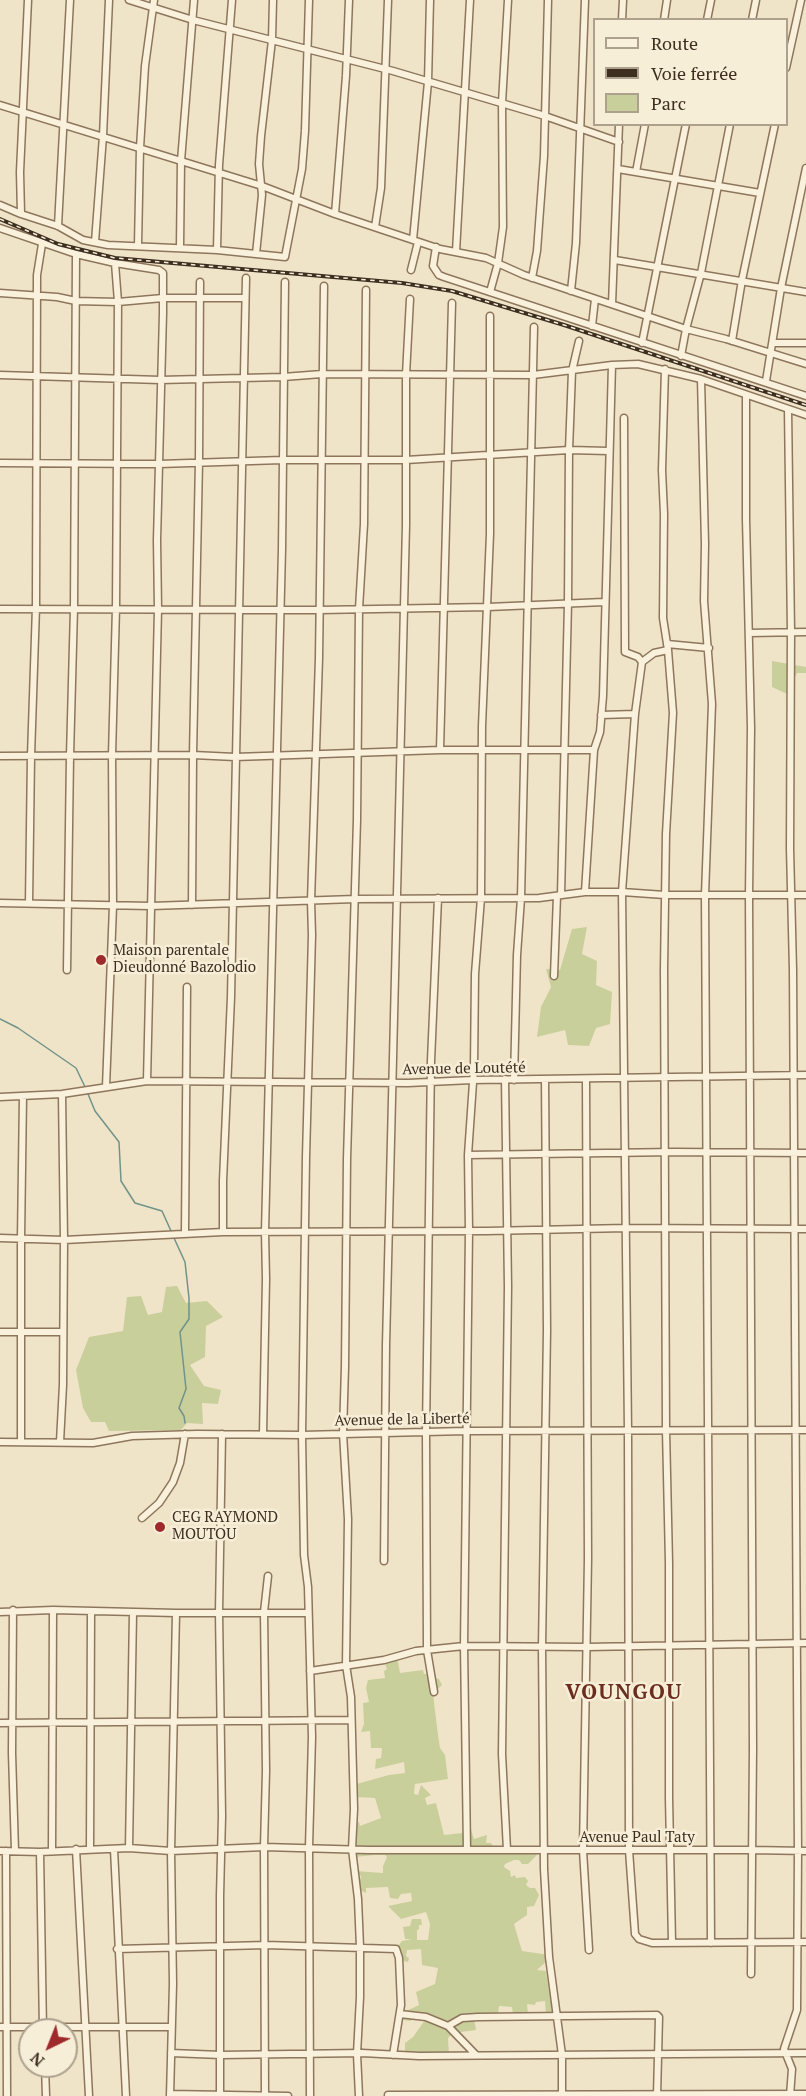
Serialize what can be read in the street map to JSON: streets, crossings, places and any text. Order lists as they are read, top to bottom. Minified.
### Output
{"streets":{"street":["Avenue de Loutété","Avenue de la Liberté","Avenue Paul Taty"]},"districts":["VOUNGOU"],"places":["Maison parentale Dieudonné Bazolodio","CEG RAYMOND MOUTOU"],"legend":["Route","Voie ferrée","Parc"],"north":"bottom left"}
